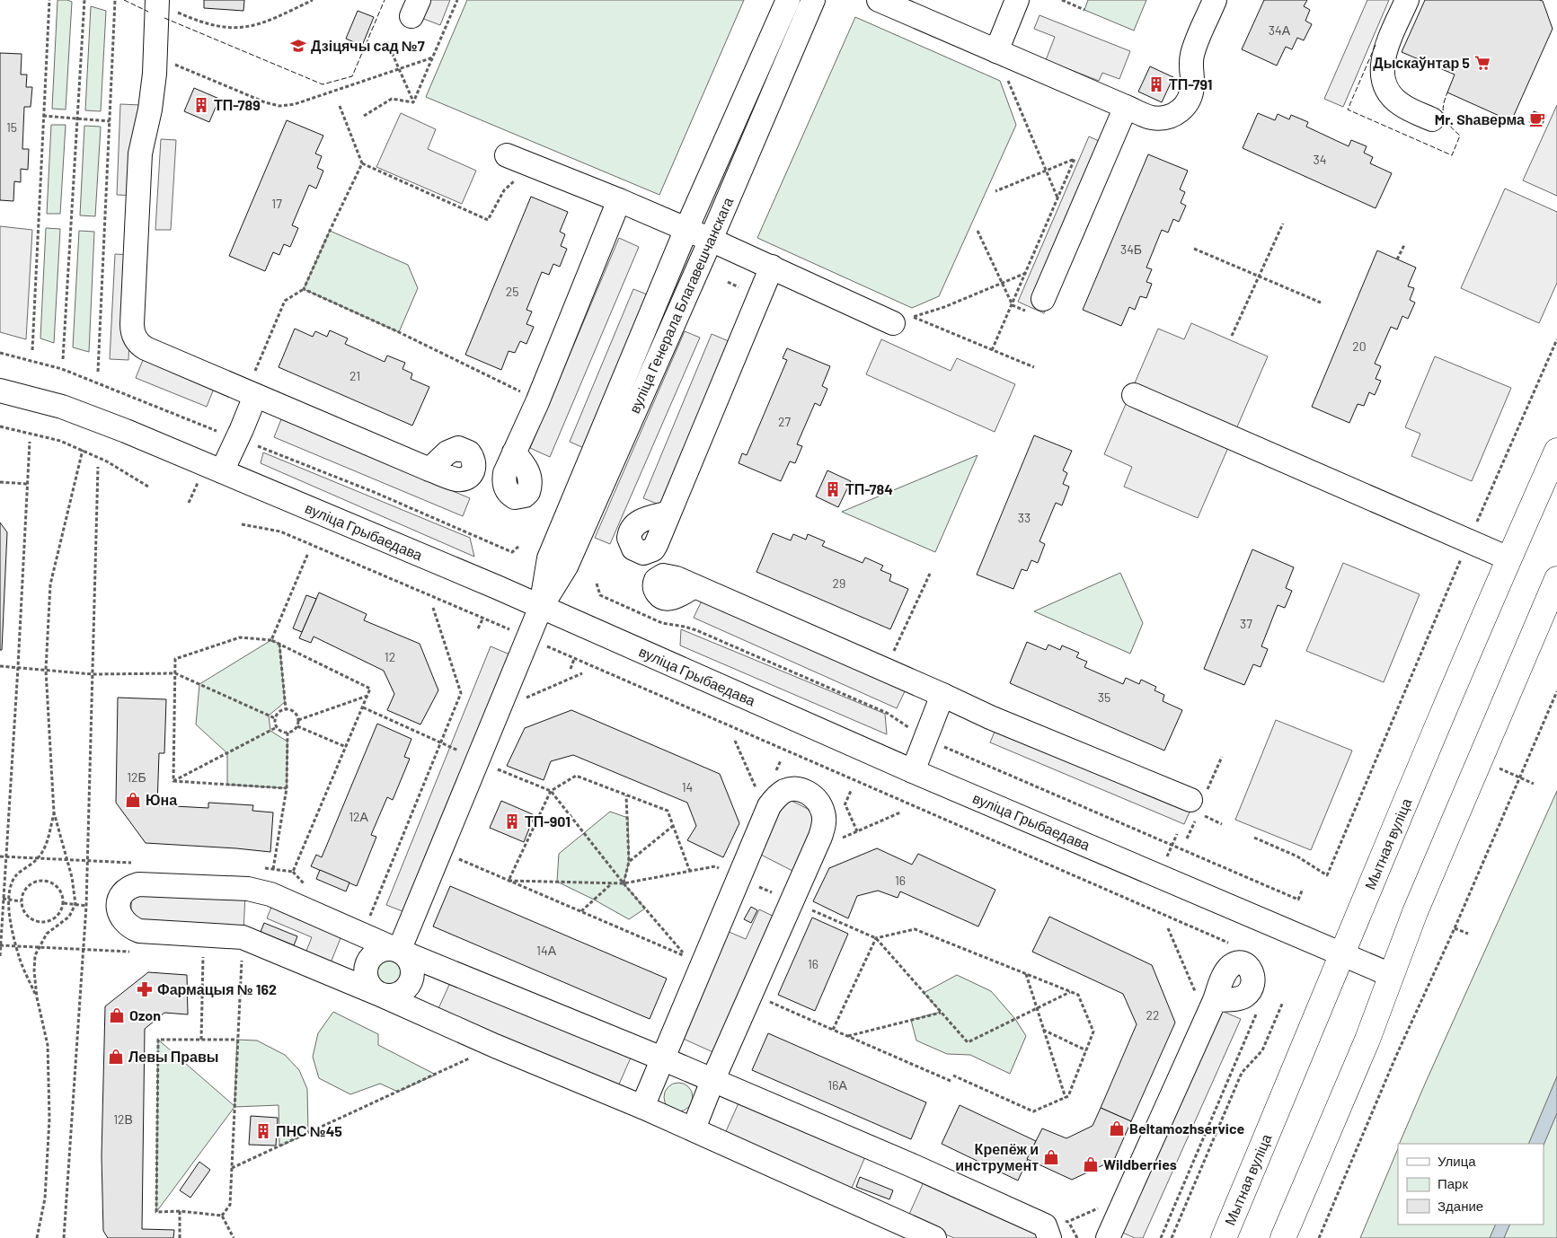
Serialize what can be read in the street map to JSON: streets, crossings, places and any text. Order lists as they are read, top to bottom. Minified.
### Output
{"streets":{"highway":["Мытная вуліца"],"street":["вуліца Генерала Благавешчанскага","вуліца Грыбаедава"]},"crossings":[["вуліца Генерала Благавешчанскага","вуліца Грыбаедава"],["вуліца Грыбаедава","Мытная вуліца"]],"places":{"school or university":["Дзіцячы сад №7"],"supermarket":["Дыскаўнтар 5"],"building":["ТП-791","ТП-789","ТП-784","ТП-901","ПНС №45"],"cafe":["Mr. Shаверма"],"shop":["Юна","Ozon","Левы Правы","Beltamozhservice","Крепёж и инструмент","Wildberries"],"pharmacy":["Фармацыя № 162"]},"house_numbers":["34А","15","34","17","34Б","25","20","21","27","33","29","37","12","35","12Б","14","12А","16","14А","16","22","16А","12В"],"legend":["Улица","Парк","Здание"]}
